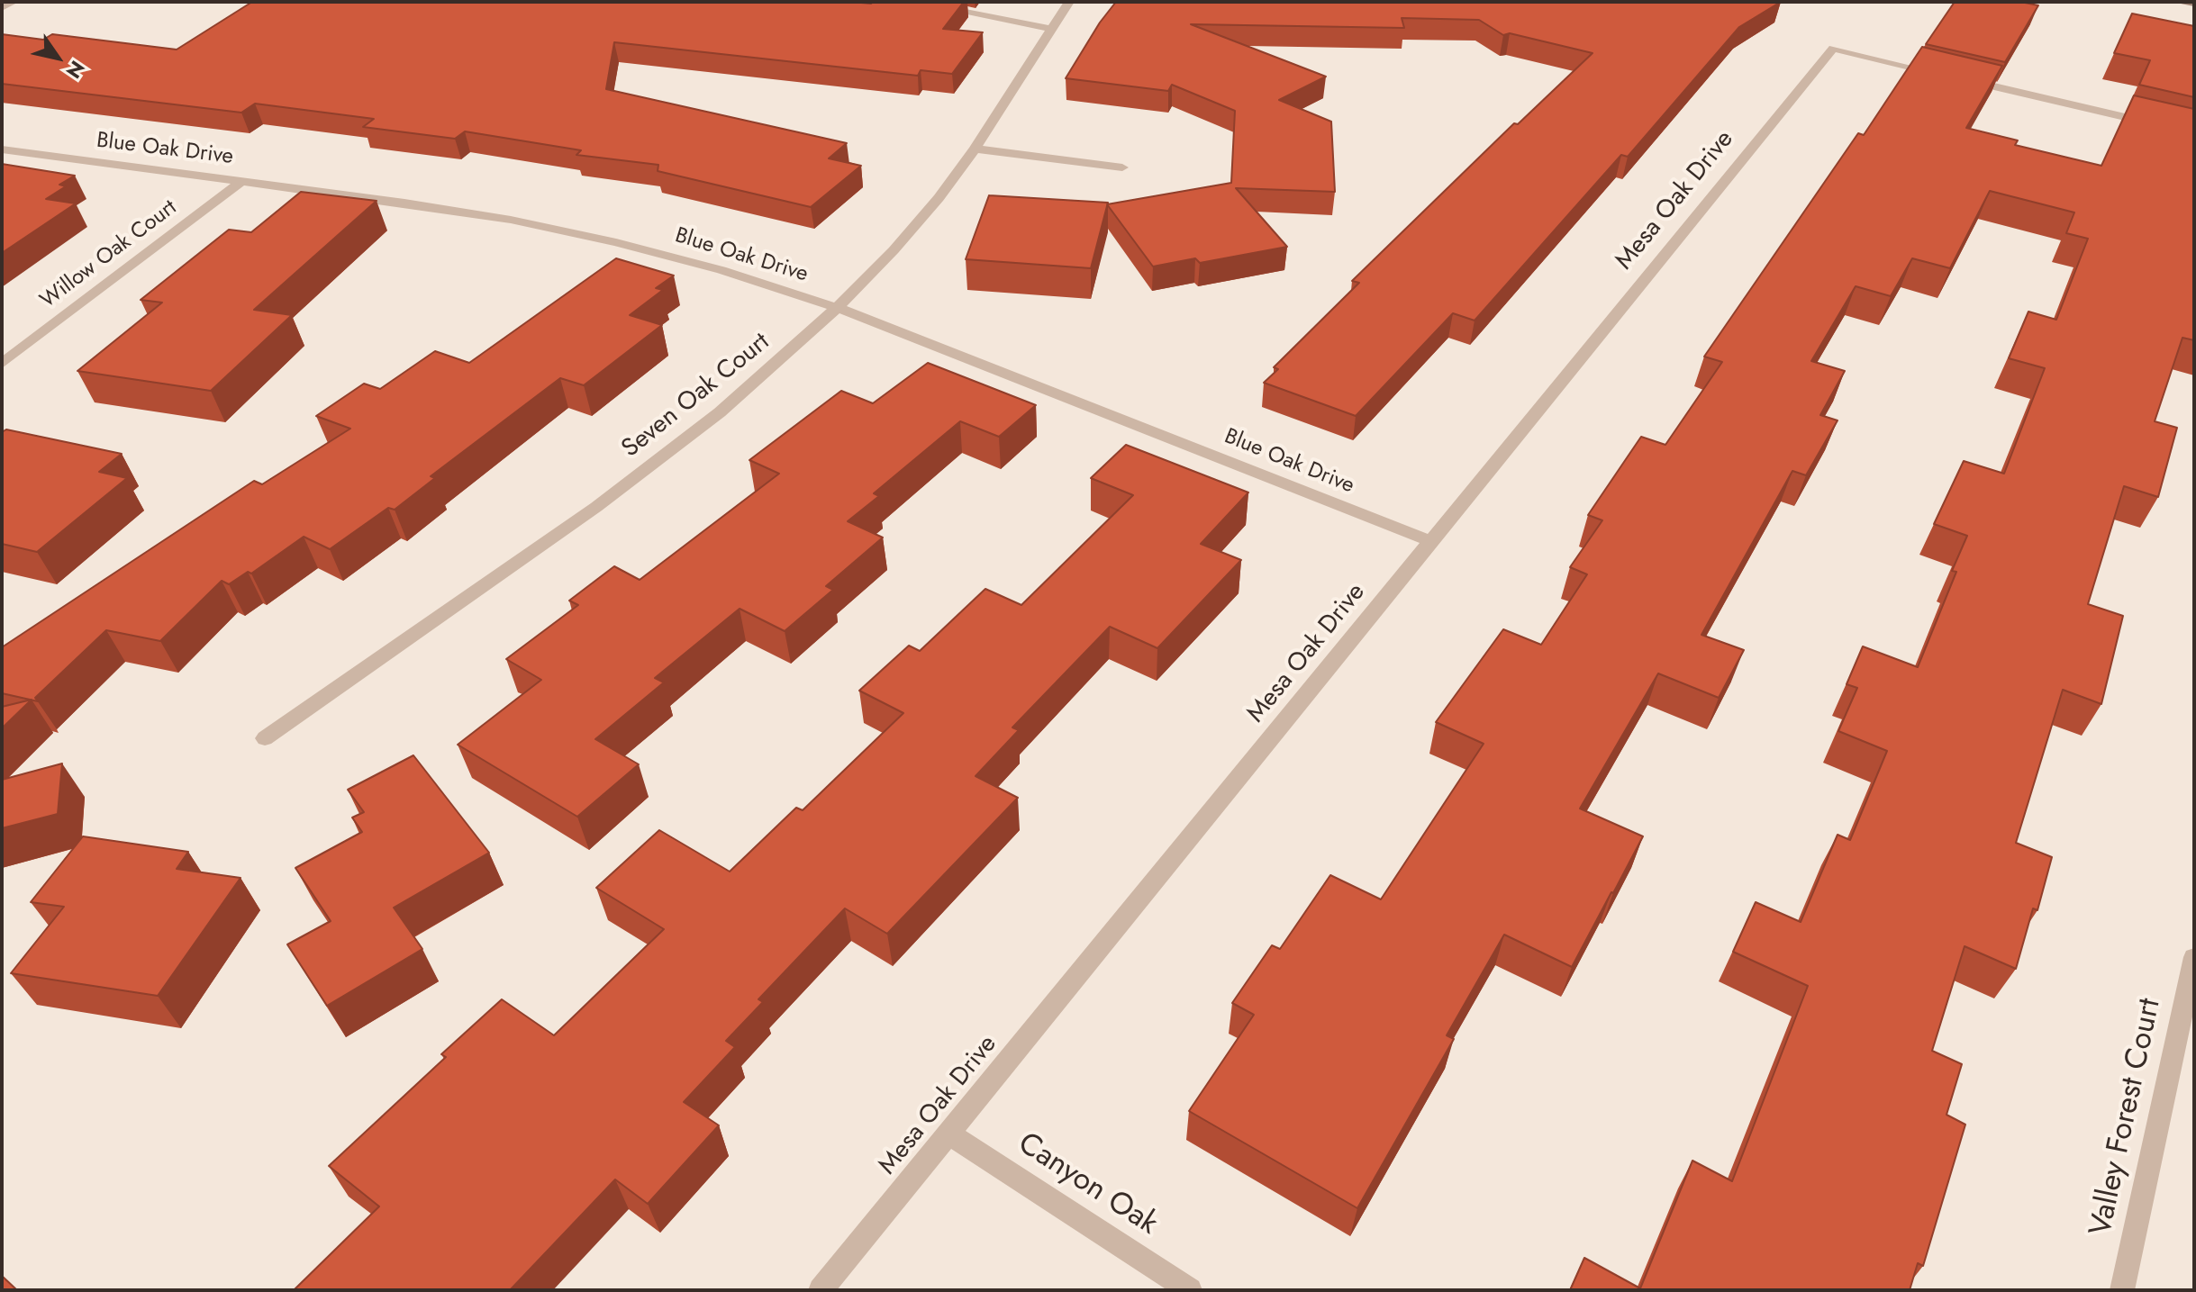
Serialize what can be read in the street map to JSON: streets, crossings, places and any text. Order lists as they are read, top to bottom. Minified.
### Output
{"streets":{"street":["Blue Oak Drive","Mesa Oak Drive","Willow Oak Court","Seven Oak Court","Valley Forest Court","Canyon Oak"]},"crossings":[["Blue Oak Drive","Mesa Oak Drive"],["Blue Oak Drive","Willow Oak Court"],["Blue Oak Drive","Seven Oak Court"],["Mesa Oak Drive","Canyon Oak"]],"north":"bottom right"}
